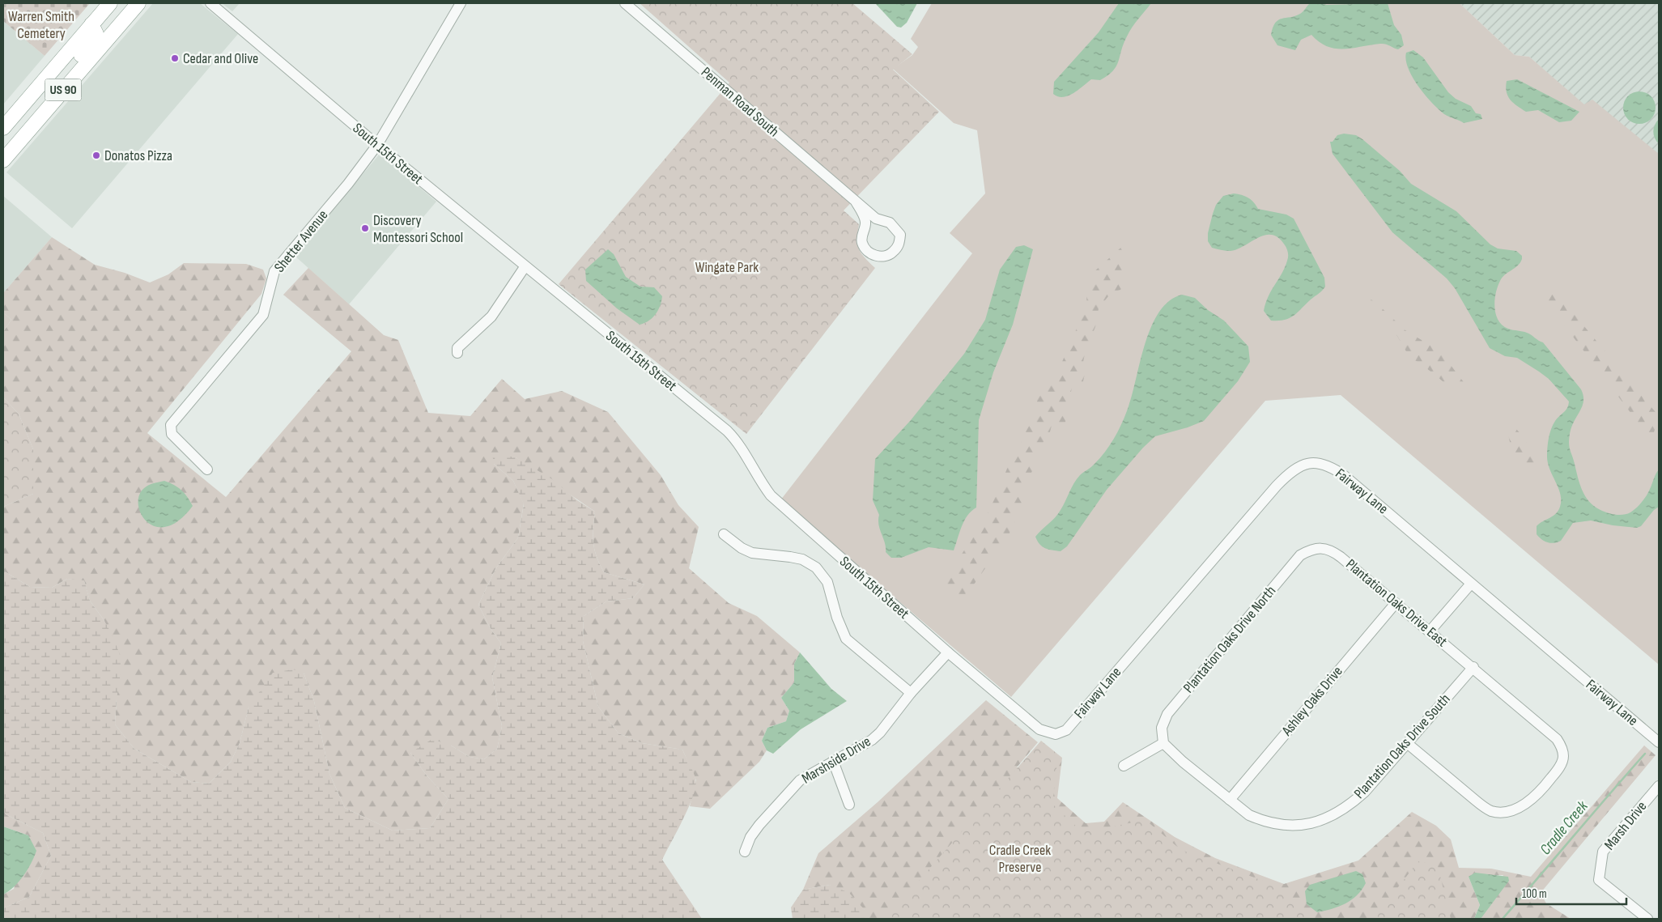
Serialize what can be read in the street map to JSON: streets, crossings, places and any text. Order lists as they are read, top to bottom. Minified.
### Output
{"streets":{"highway":["US 90"],"street":["Penman Road South","South 15th Street","Shetter Avenue","Fairway Lane","Plantation Oaks Drive East","Plantation Oaks Drive North","Ashley Oaks Drive","Plantation Oaks Drive South","Marshside Drive","Marsh Drive"]},"crossings":[["South 15th Street","Shetter Avenue"],["South 15th Street","Fairway Lane"],["South 15th Street","Marshside Drive"],["Plantation Oaks Drive East","Plantation Oaks Drive North"],["Plantation Oaks Drive East","Ashley Oaks Drive"],["Plantation Oaks Drive East","Plantation Oaks Drive South"],["Plantation Oaks Drive North","Plantation Oaks Drive South"],["Ashley Oaks Drive","Plantation Oaks Drive South"]],"water":["Cradle Creek"],"parks":["Warren Smith Cemetery","Wingate Park","Cradle Creek Preserve"],"places":["Cedar and Olive","Donatos Pizza","Discovery Montessori School"],"scale_bar":"100 m"}
